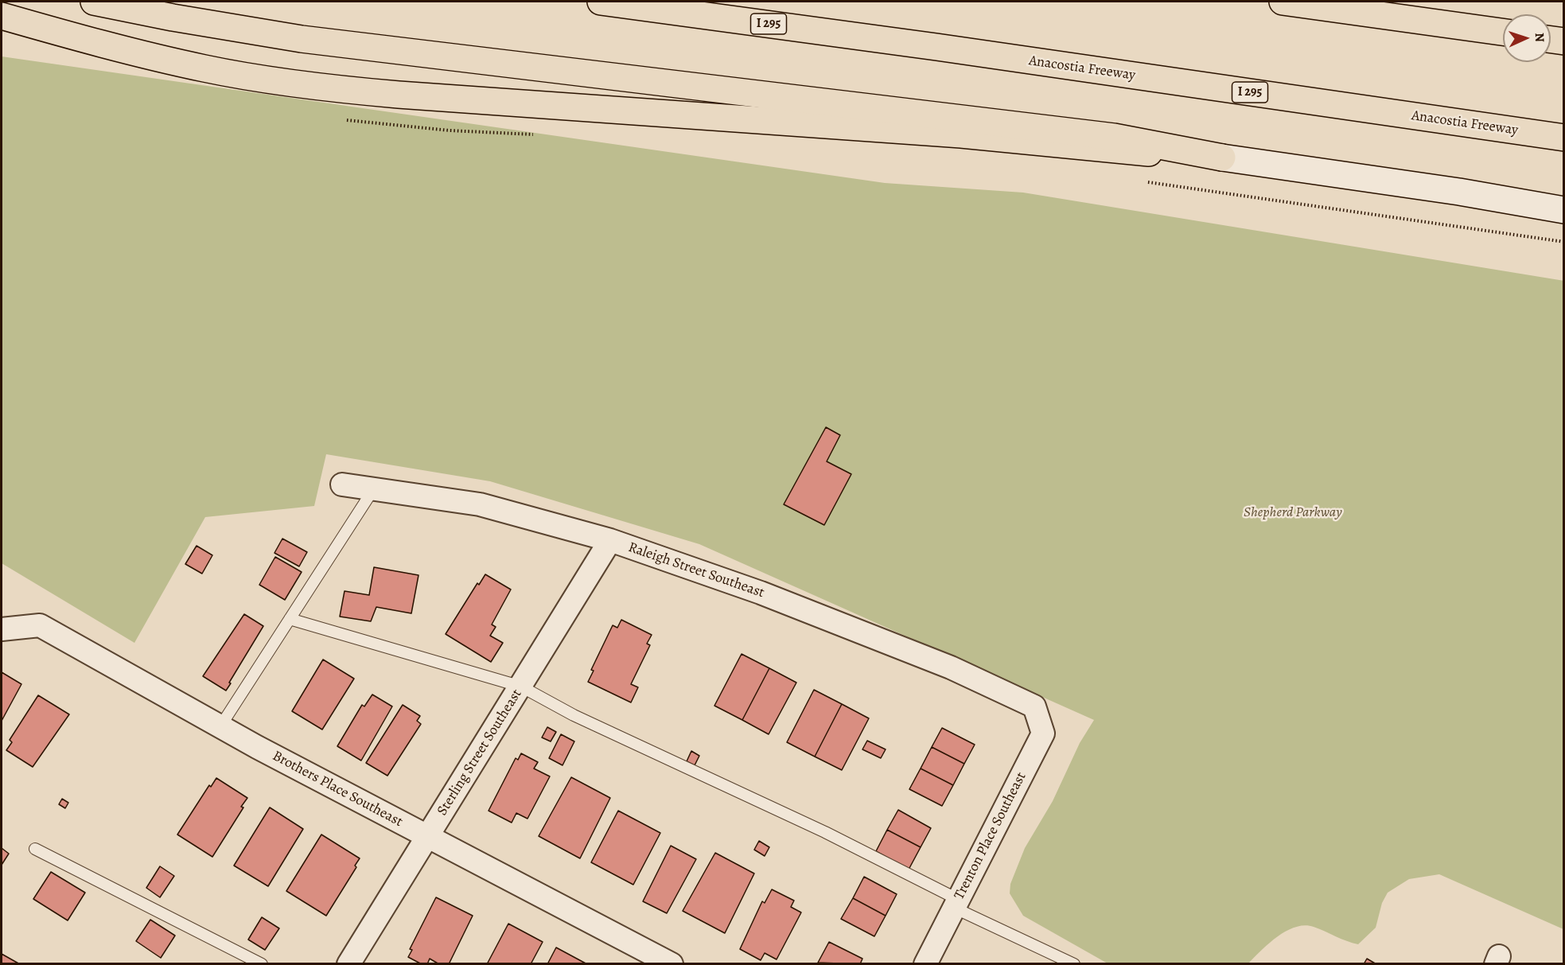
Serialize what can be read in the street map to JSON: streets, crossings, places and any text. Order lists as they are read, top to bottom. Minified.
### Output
{"streets":{"main road":["I 295","Anacostia Freeway"],"street":["Raleigh Street Southeast","Sterling Street Southeast","Brothers Place Southeast","Trenton Place Southeast"]},"crossings":[["Raleigh Street Southeast","Sterling Street Southeast"],["Raleigh Street Southeast","Trenton Place Southeast"],["Sterling Street Southeast","Brothers Place Southeast"]],"parks":["Shepherd Parkway"],"north":"right"}
